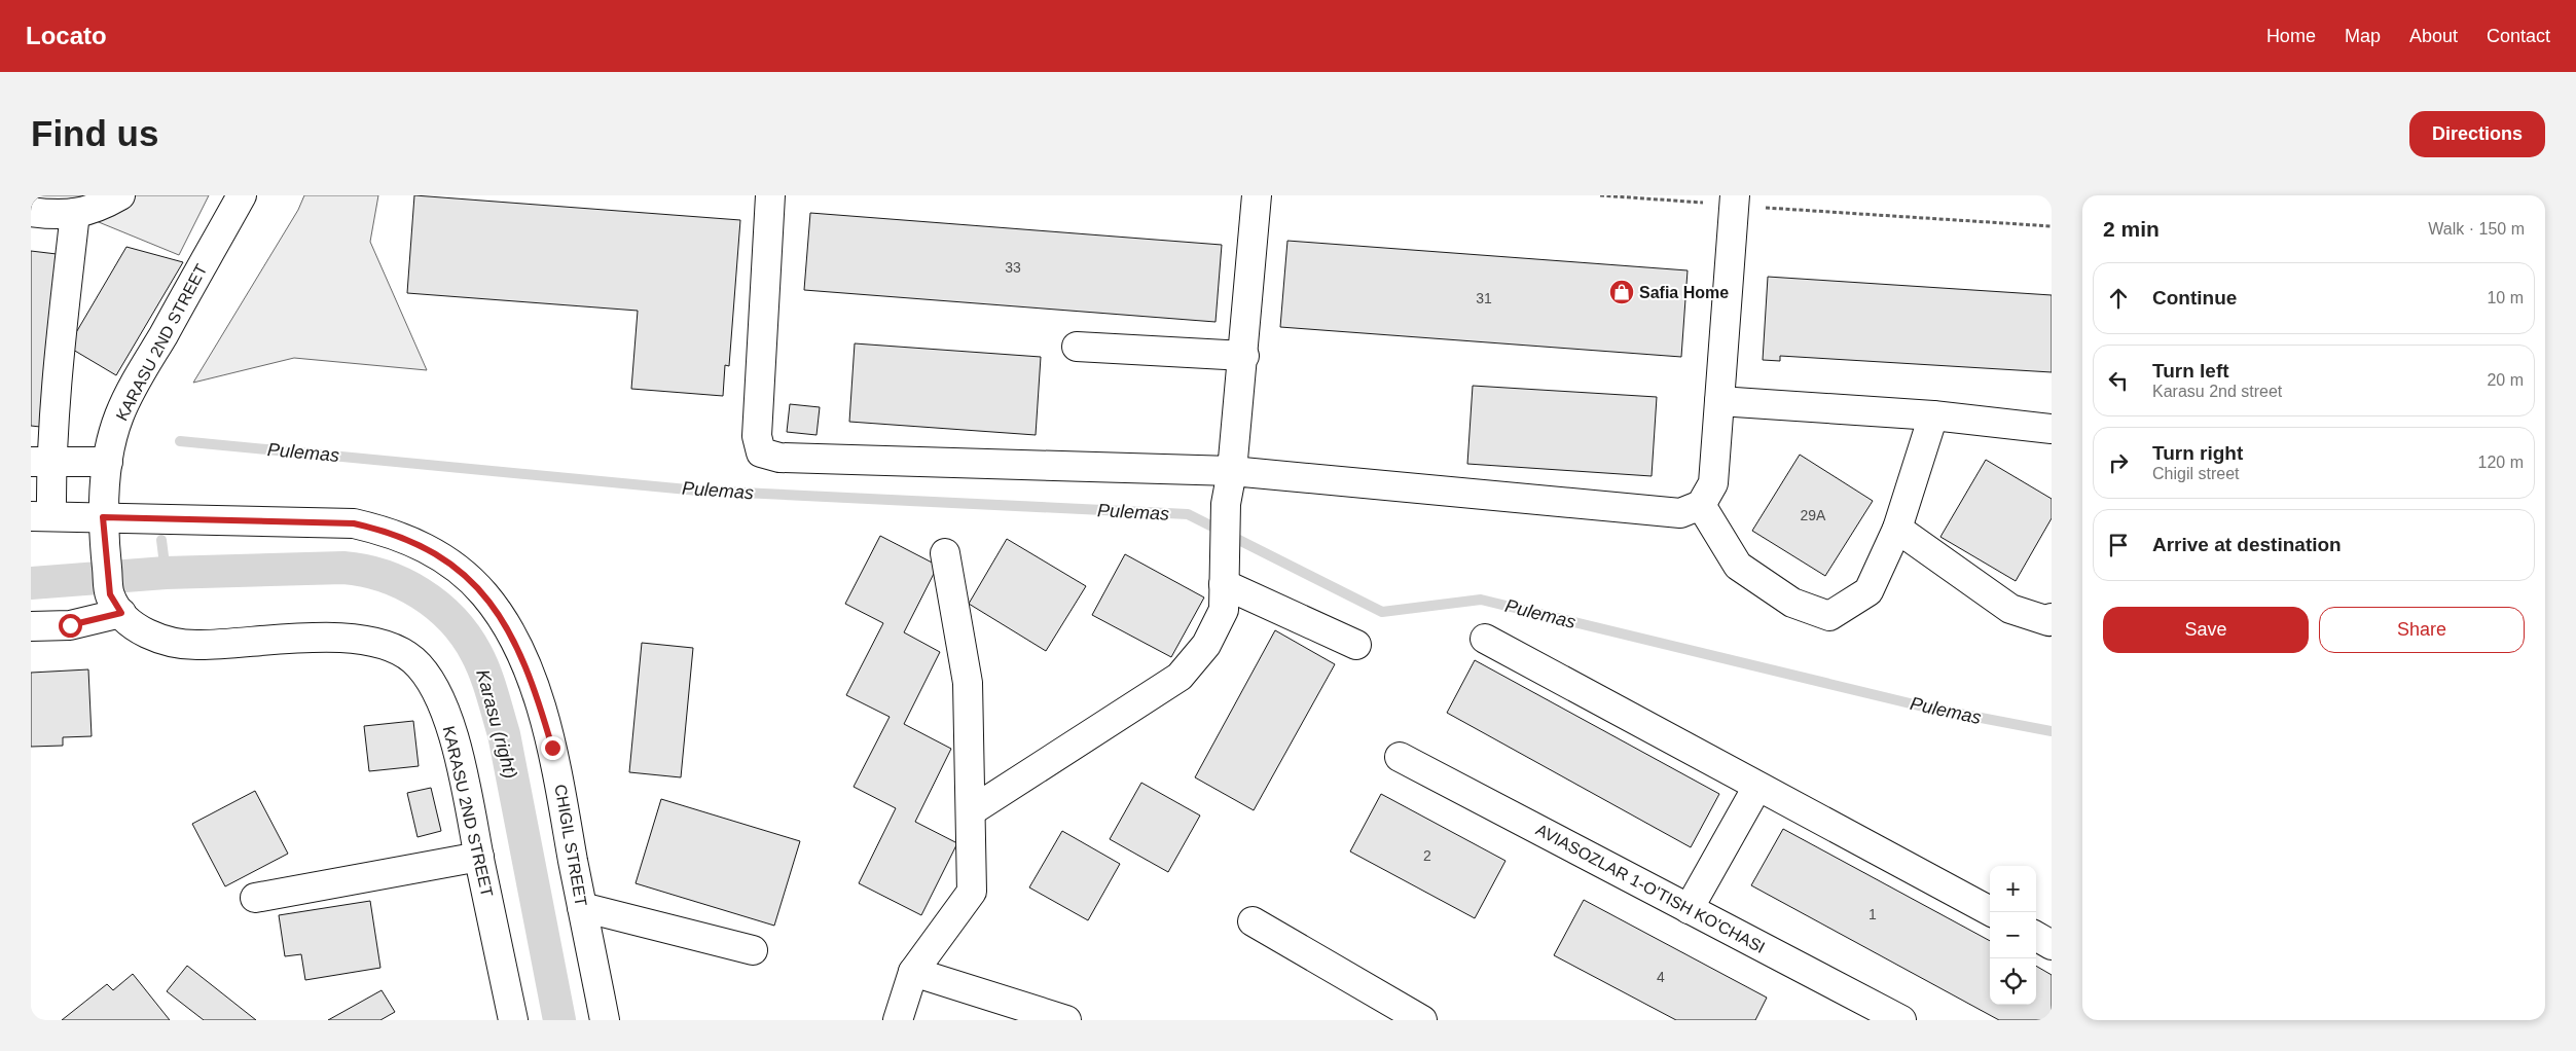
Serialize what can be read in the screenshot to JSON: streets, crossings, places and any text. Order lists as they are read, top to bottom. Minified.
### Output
{"streets":{"street":["KARASU 2ND STREET","CHIGIL STREET","AVIASOZLAR 1-O'TISH KO'CHASI"]},"crossings":[["KARASU 2ND STREET","CHIGIL STREET"]],"water":["Pulemas","Karasu (right)"],"places":{"shop":["Safia Home"]},"house_numbers":["33","31","29A","2","1","4"],"page":{"header":"Locato","nav":["Home","Map","About","Contact"],"buttons":["Directions",["Save","Share"]],"title":"Find us","heading":["2 min","Walk · 150 m"],"list":[["Continue","10 m"],["Turn left","Karasu 2nd street","20 m"],["Turn right","Chigil street","120 m"],"Arrive at destination"],"map_buttons":["+","−"]}}
